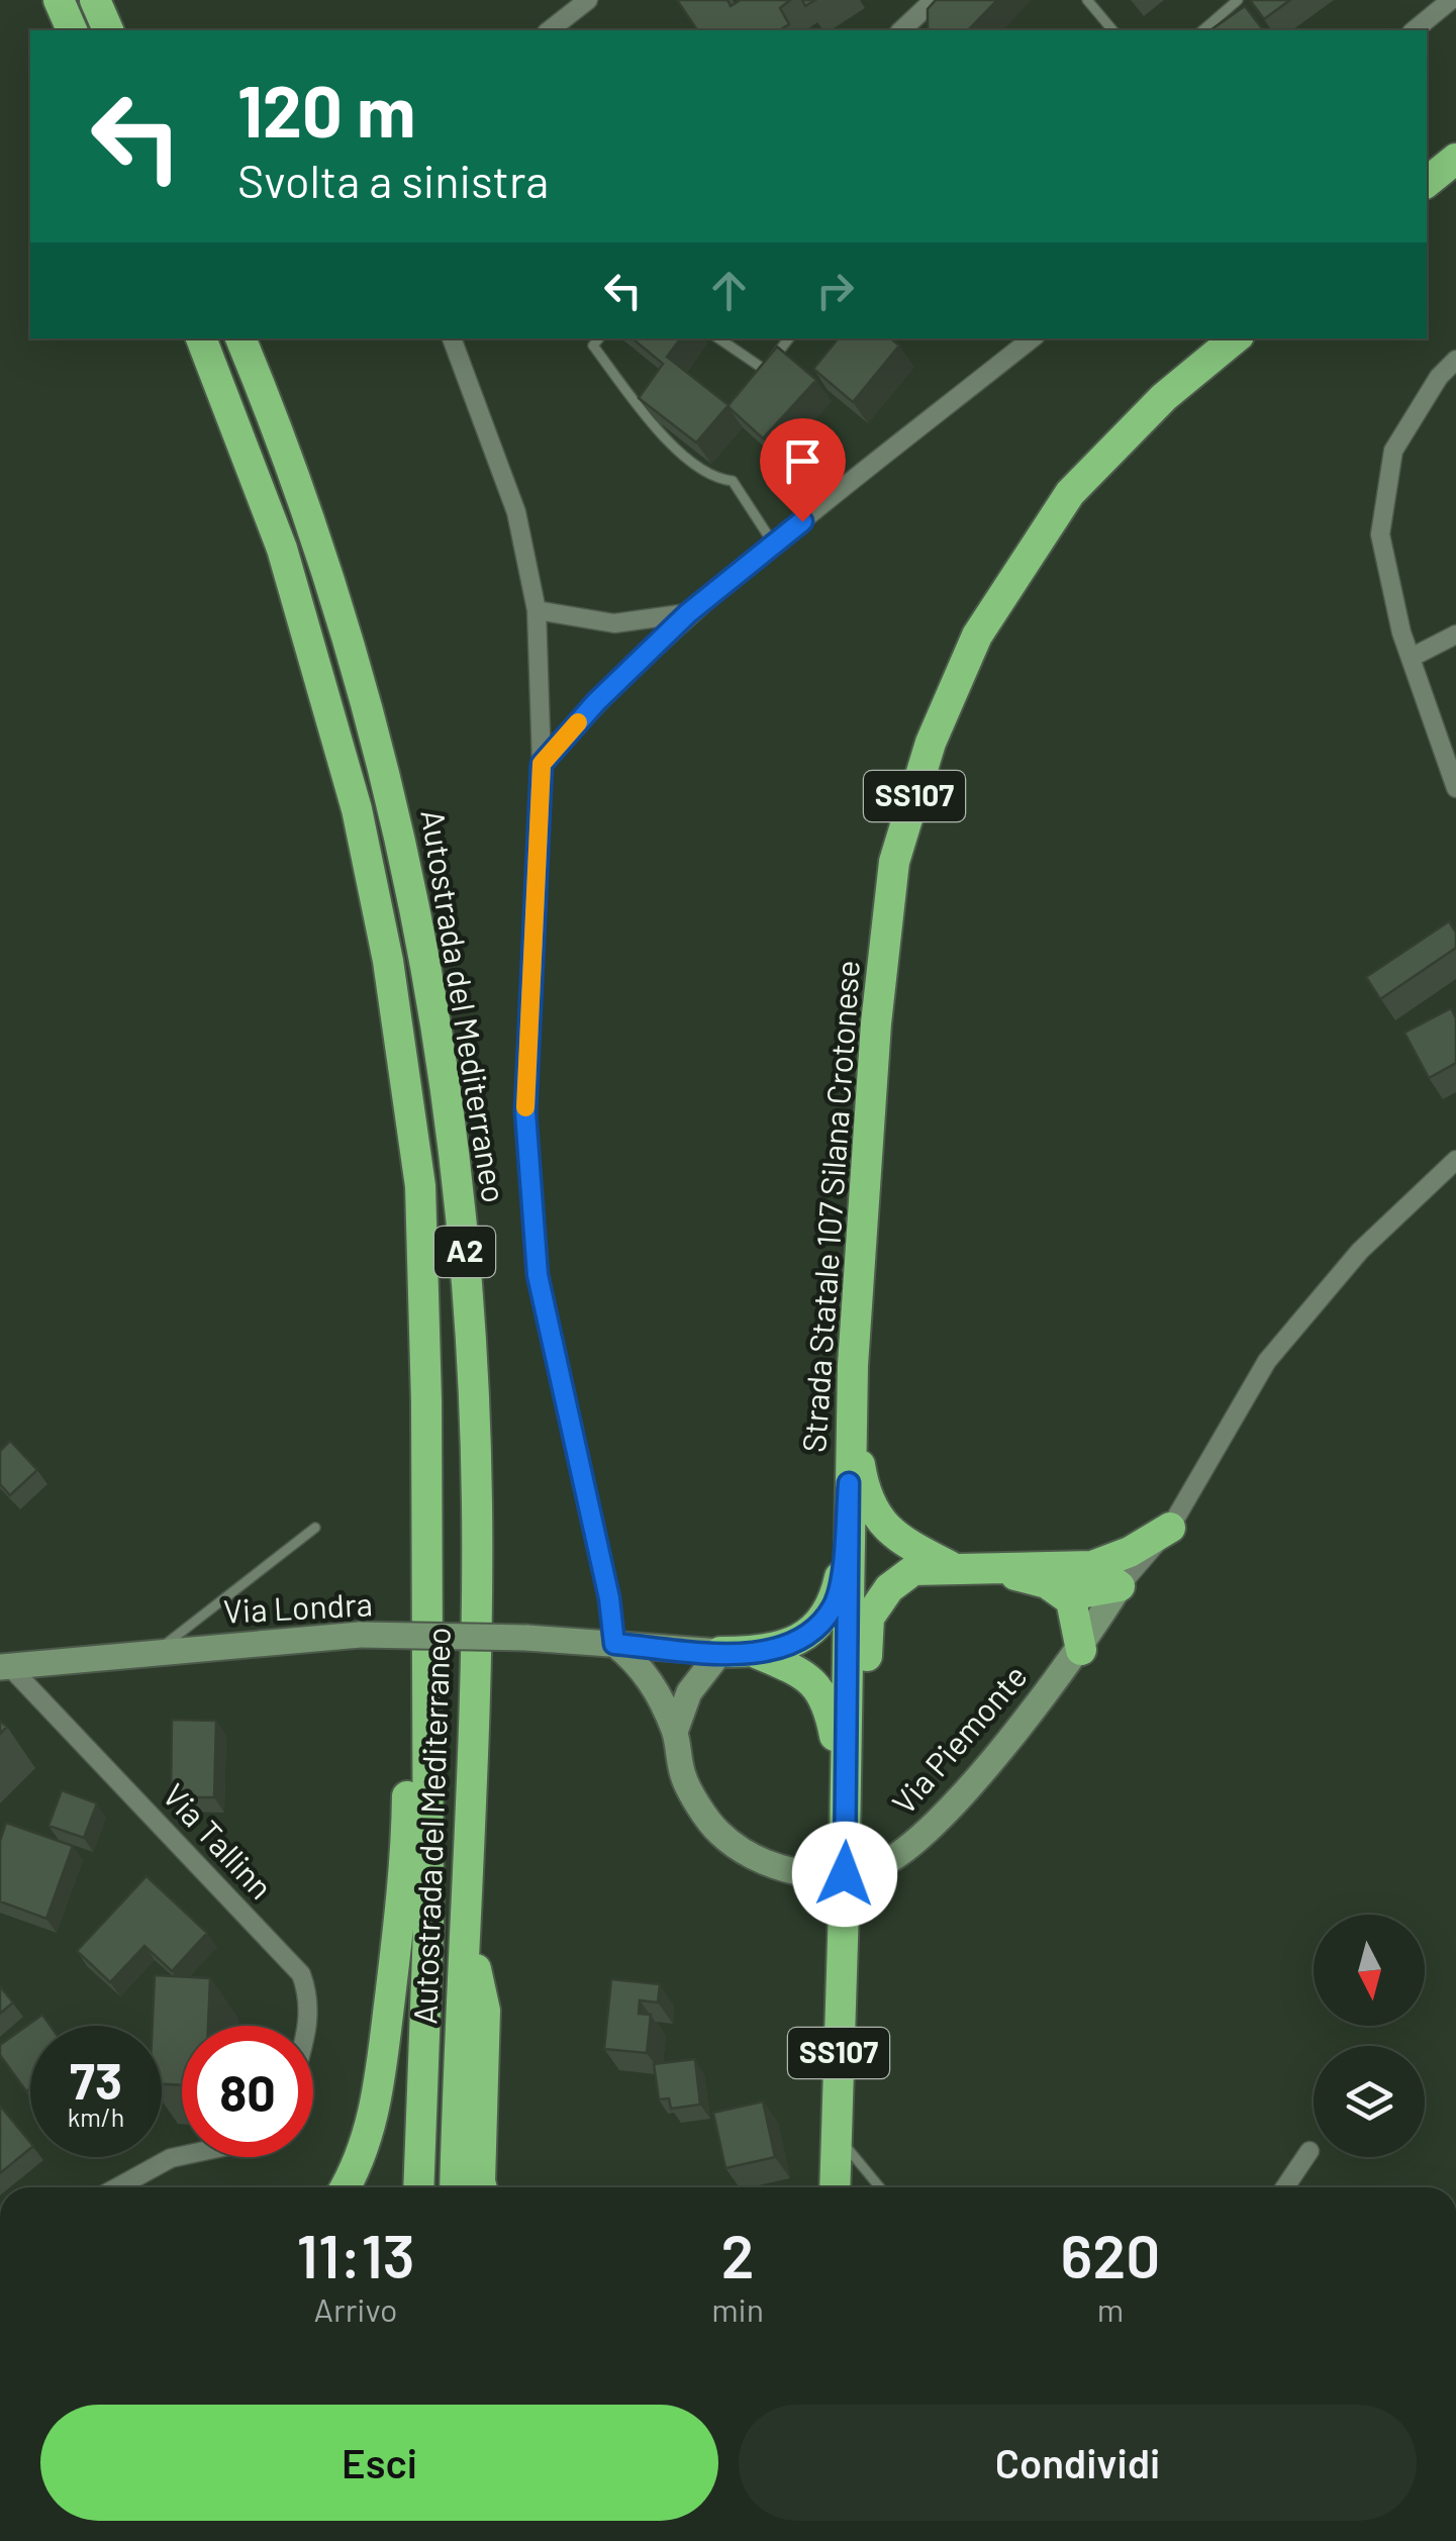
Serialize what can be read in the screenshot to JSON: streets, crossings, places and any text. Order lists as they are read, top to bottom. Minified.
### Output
{"streets":{"highway":["SS107","Autostrada del Mediterraneo","Strada Statale 107 Silana Crotonese","A2"],"street":["Via Londra","Via Piemonte","Via Tallinn"]},"crossings":[["Via Londra","Via Piemonte"],["Via Londra","Via Tallinn"]],"north":"bottom","page":{"turn":["120 m","Svolta a sinistra"],"speed":"73 km/h","limit":"80","eta":["11:13","Arrivo","2","min","620","m"],"buttons":["Esci","Condividi"]}}
